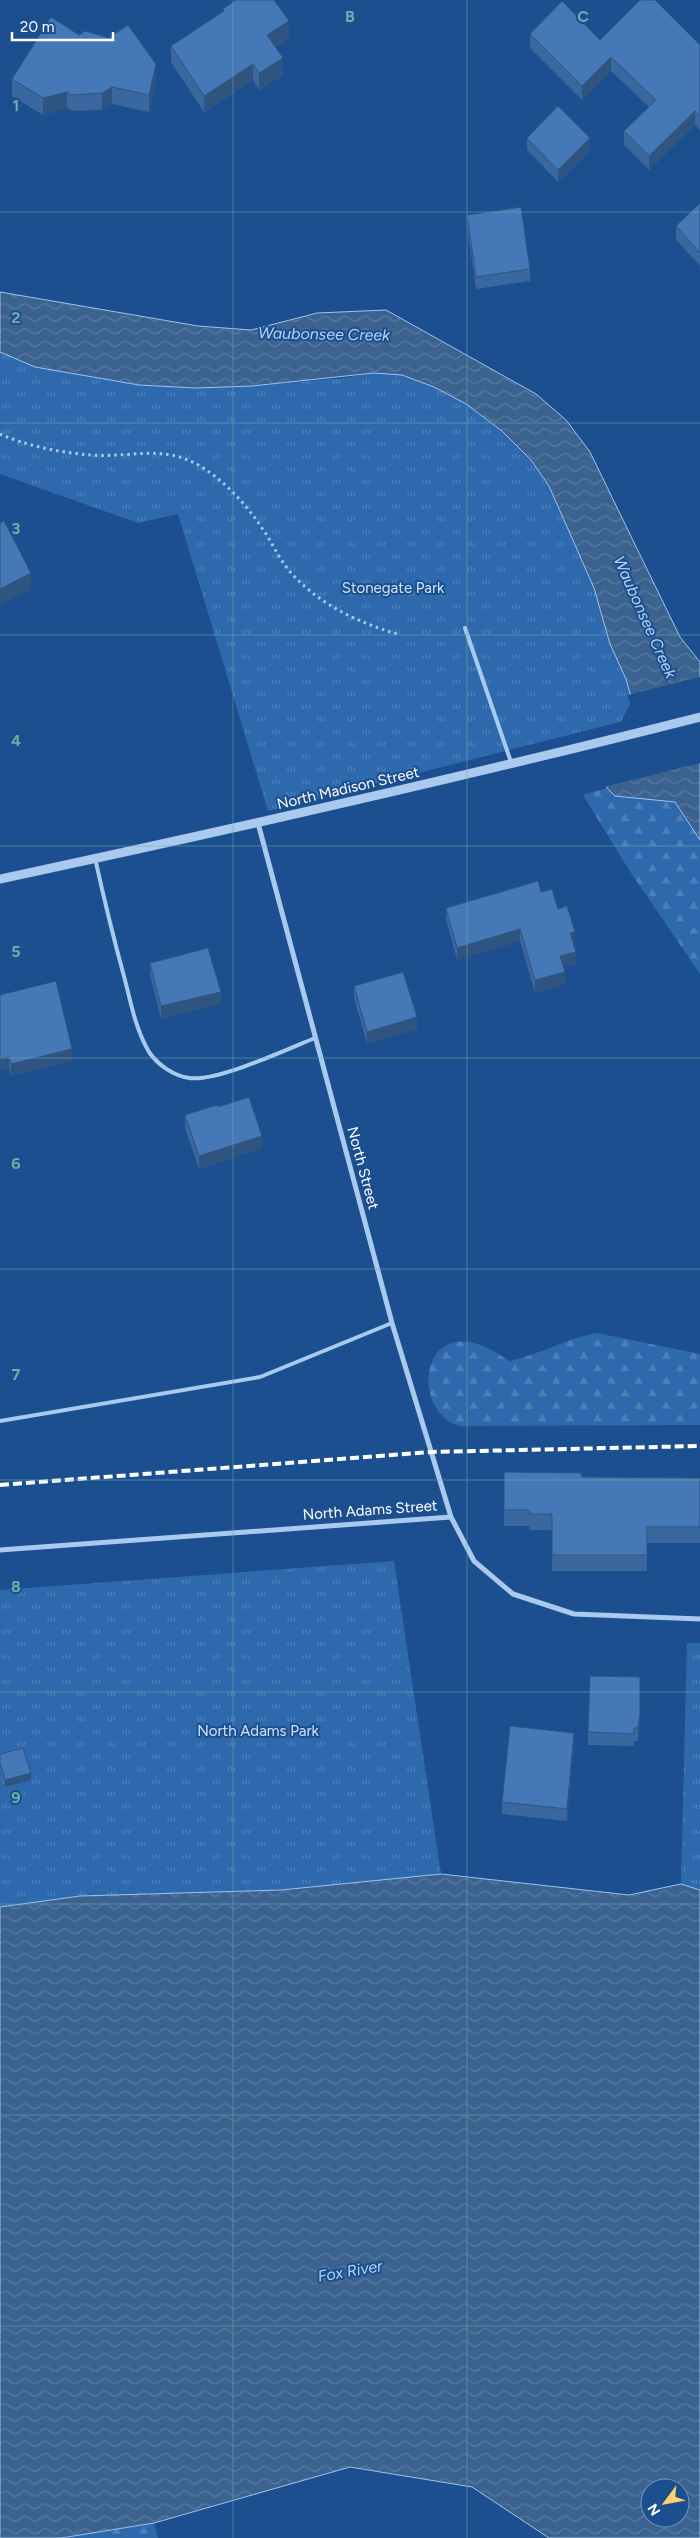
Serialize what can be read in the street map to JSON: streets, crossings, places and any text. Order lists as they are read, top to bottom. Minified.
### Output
{"streets":{"street":["North Madison Street","North Street","North Adams Street"]},"crossings":[["North Madison Street","North Street"],["North Street","North Adams Street"]],"water":["Waubonsee Creek","Fox River"],"parks":["Stonegate Park","North Adams Park"],"scale_bar":"20 m","north":"bottom left","grid":{"columns":["B","C"],"rows":["1","2","3","4","5","6","7","8","9"]}}
